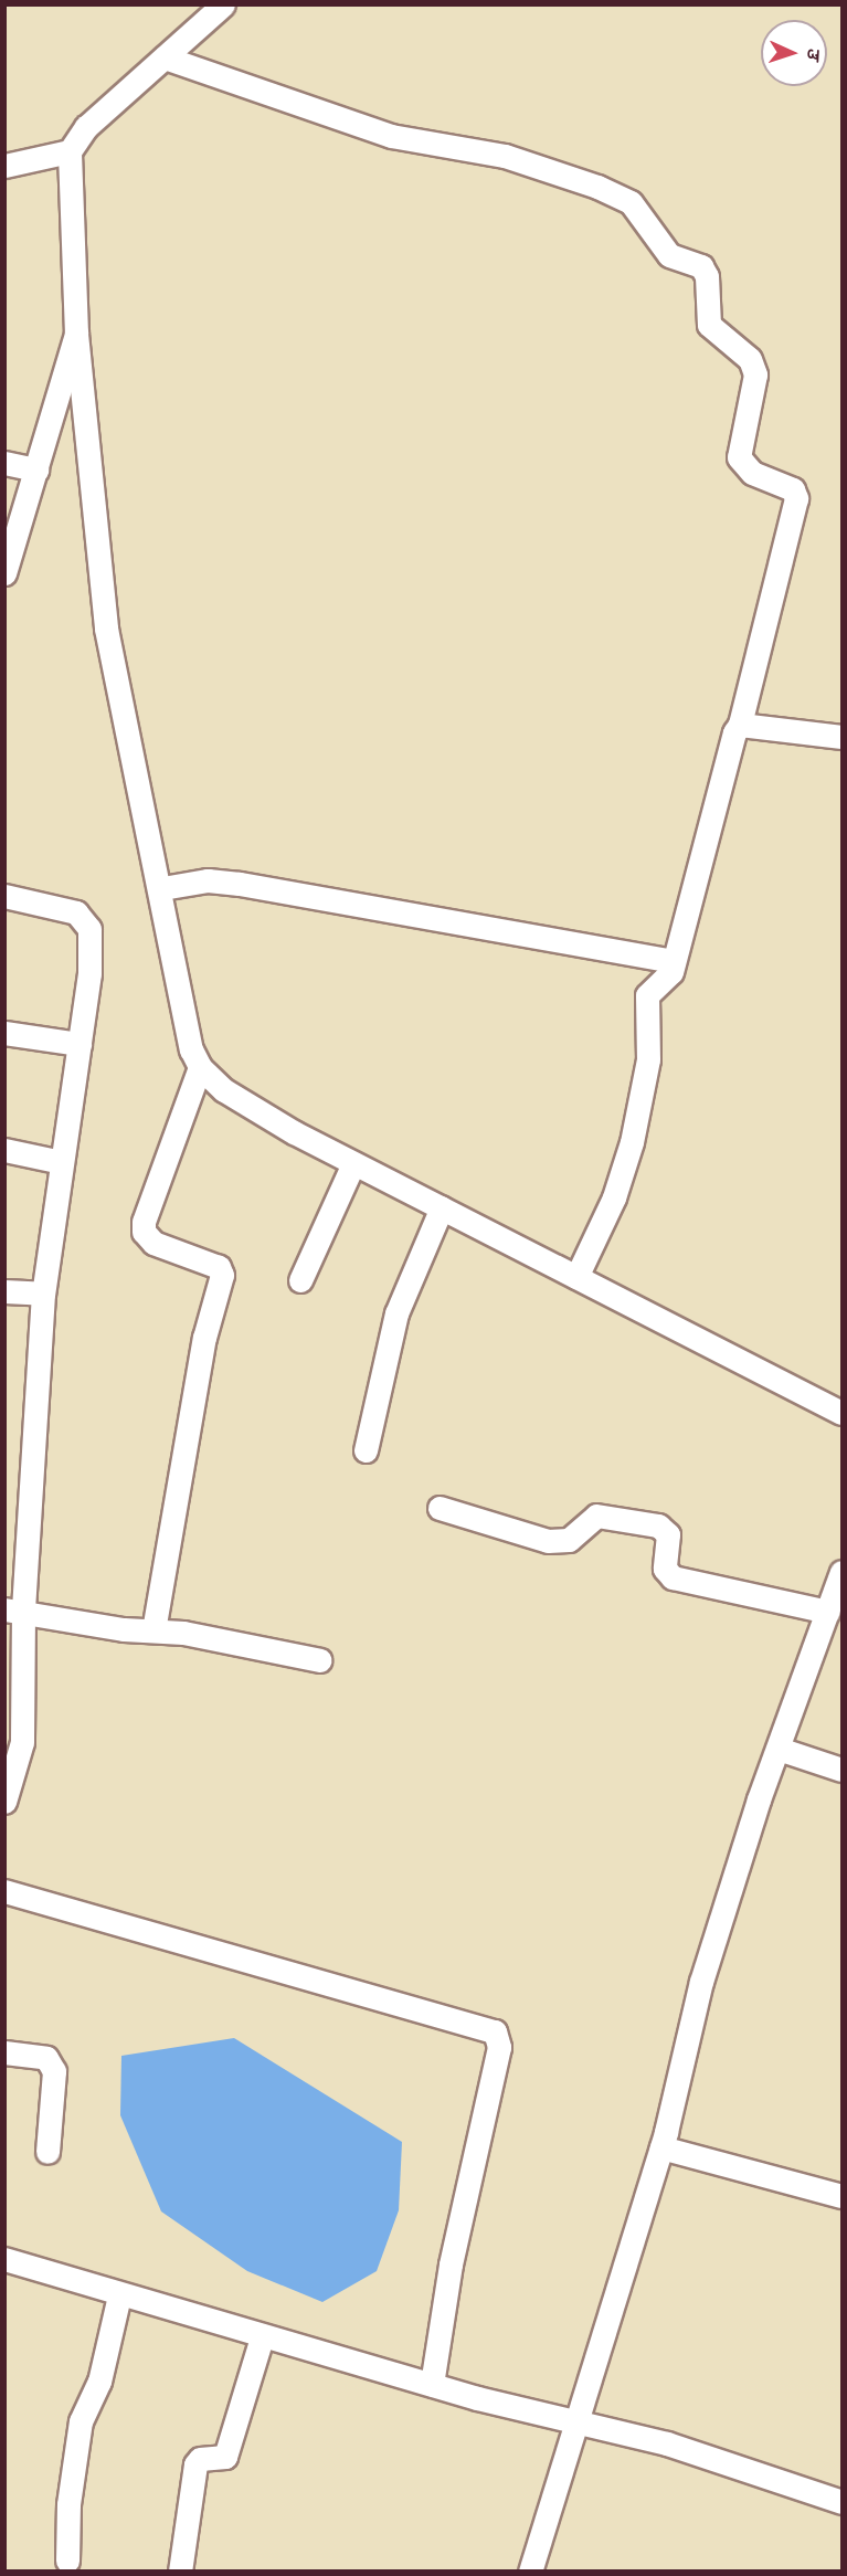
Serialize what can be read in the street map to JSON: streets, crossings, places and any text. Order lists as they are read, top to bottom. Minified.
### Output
{"north":"right"}
